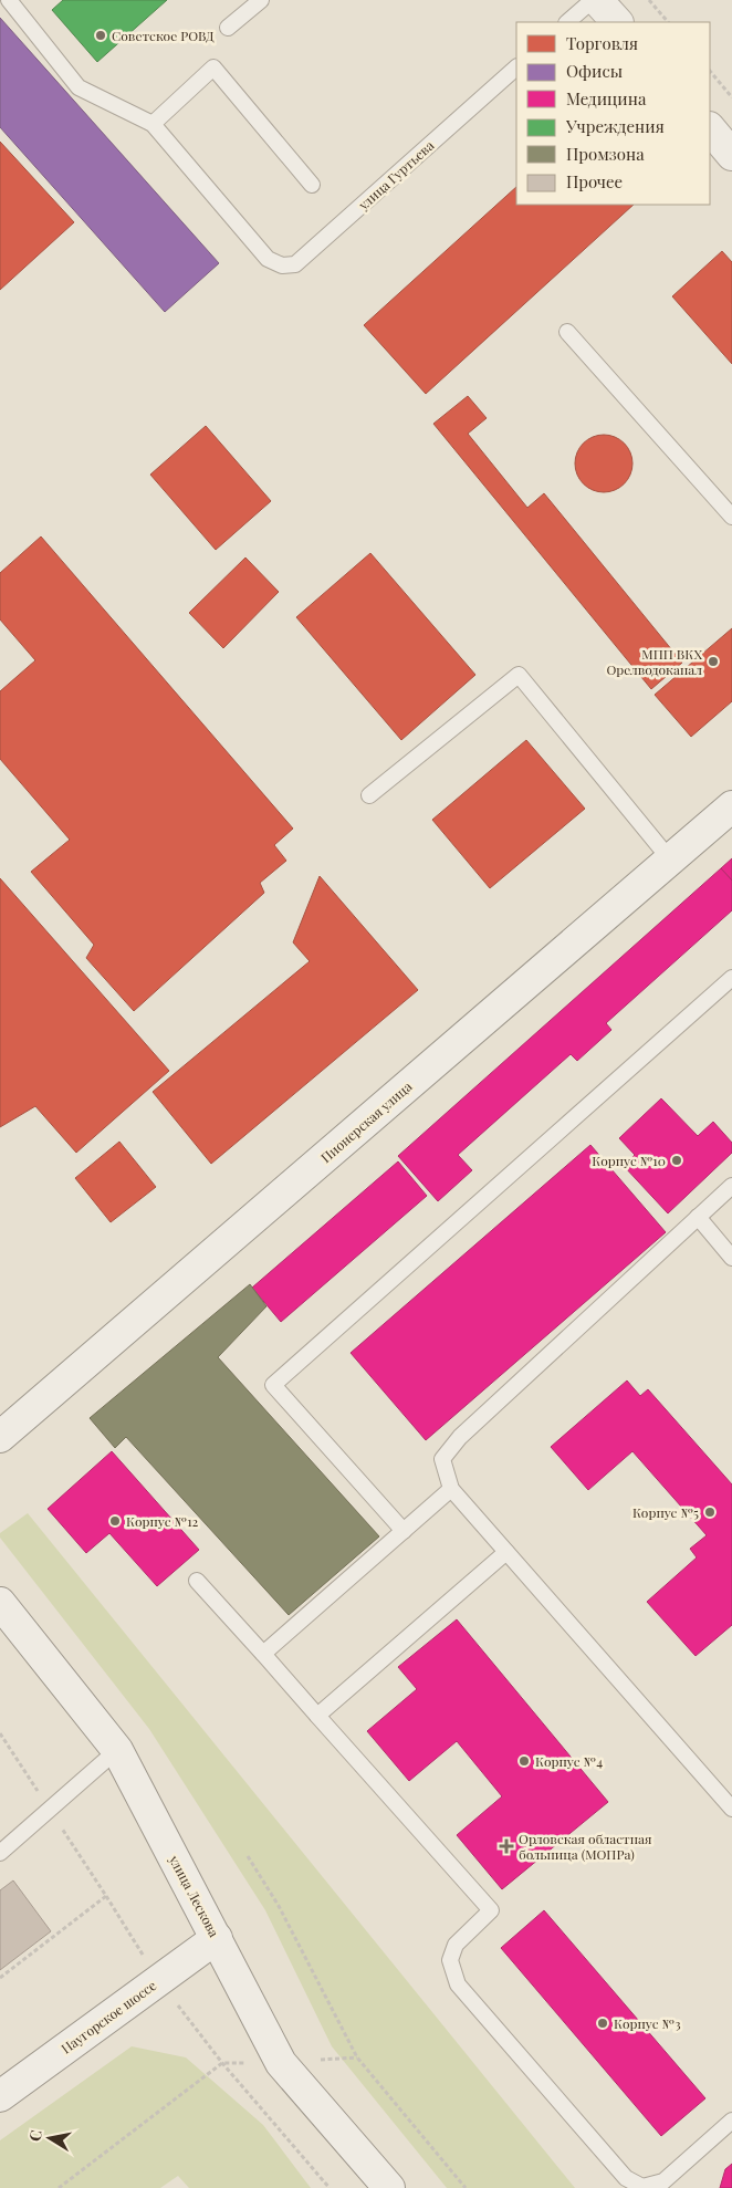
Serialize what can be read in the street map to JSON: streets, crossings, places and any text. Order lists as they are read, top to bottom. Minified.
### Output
{"streets":{"main road":["Пионерская улица","улица Лескова","Наугорское шоссе"],"lane":["улица Гуртьева"]},"crossings":[["улица Лескова","Наугорское шоссе"]],"places":{"other":["Советское РОВД","МПП ВКХ Орелводоканал","Корпус №10","Корпус №5","Корпус №12","Корпус №4","Корпус №3"],"health":["Орловская областная больница (МОПРа)"]},"legend":["Торговля","Офисы","Медицина","Учреждения","Промзона","Прочее"],"north":"left"}
